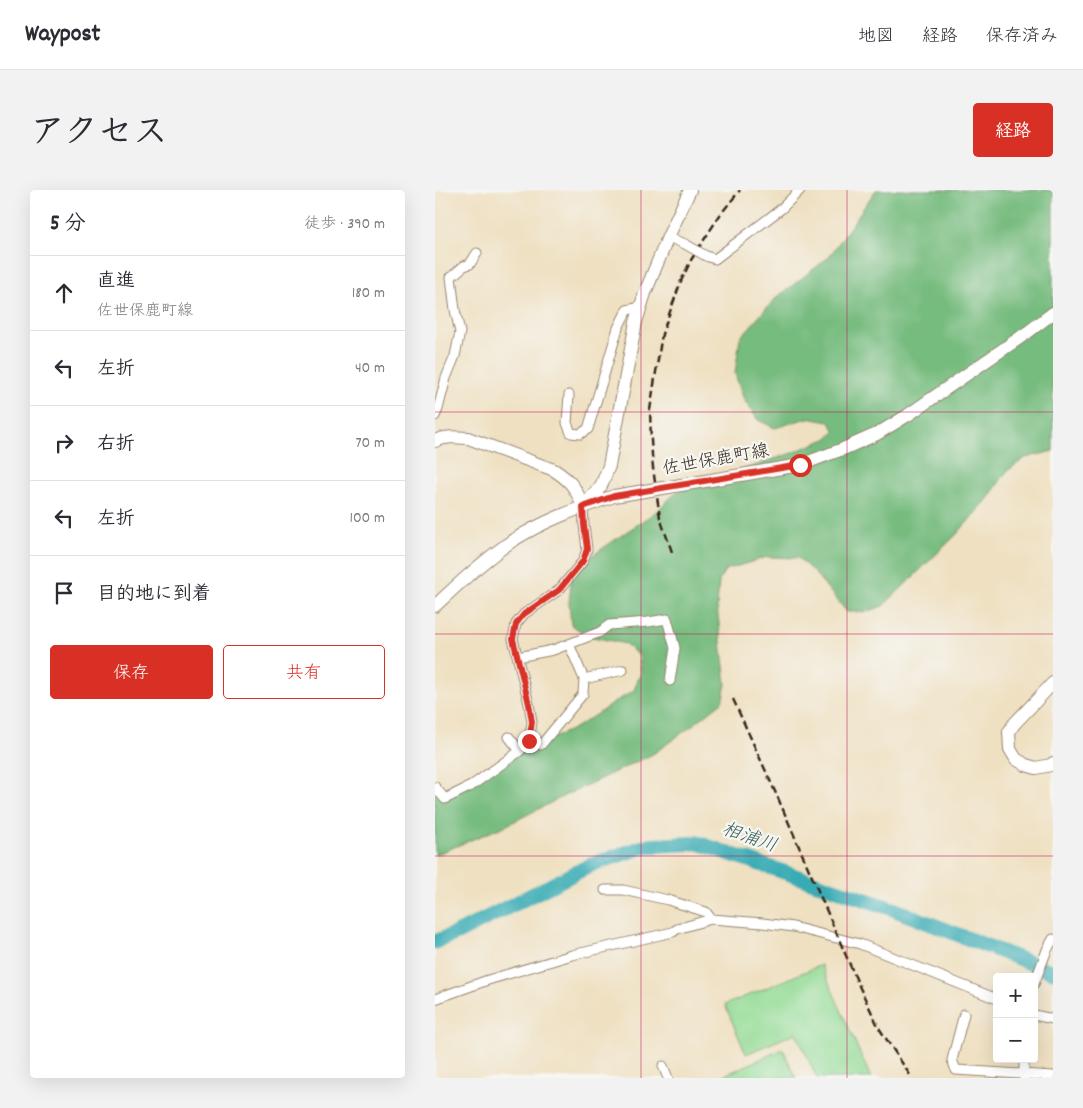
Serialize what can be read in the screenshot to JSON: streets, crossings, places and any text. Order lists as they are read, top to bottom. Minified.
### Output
{"streets":{"main road":["佐世保鹿町線"]},"water":["相浦川"],"page":{"header":"Waypost","nav":["地図","経路","保存済み"],"title":"アクセス","buttons":["経路",["保存","共有"]],"heading":["5 分","徒歩 · 390 m"],"list":[["直進","佐世保鹿町線","180 m"],["左折","40 m"],["右折","70 m"],["左折","100 m"],"目的地に到着"],"map_buttons":["+","−"]}}
